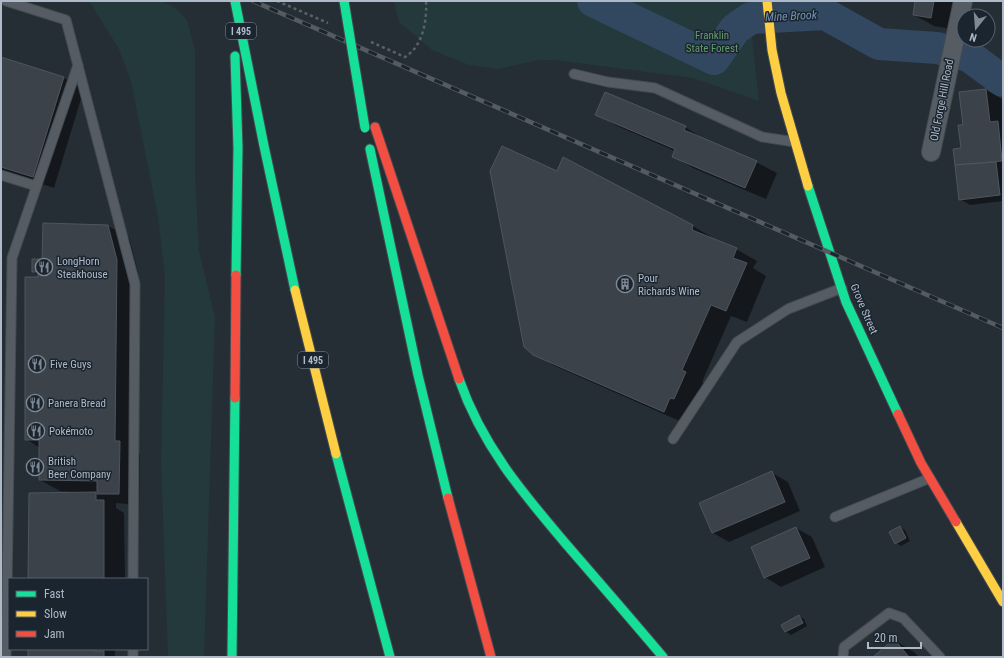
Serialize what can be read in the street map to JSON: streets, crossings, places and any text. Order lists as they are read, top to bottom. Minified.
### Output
{"streets":{"main road":["I 495","Grove Street"],"street":["Old Forge Hill Road"]},"water":["Mine Brook"],"parks":["Franklin State Forest"],"places":{"restaurant":["LongHorn Steakhouse","Five Guys","Panera Bread","Pokémoto","British Beer Company"],"building":["Pour Richards Wine"]},"legend":["Fast","Slow","Jam"],"scale_bar":"20 m","north":"bottom"}
